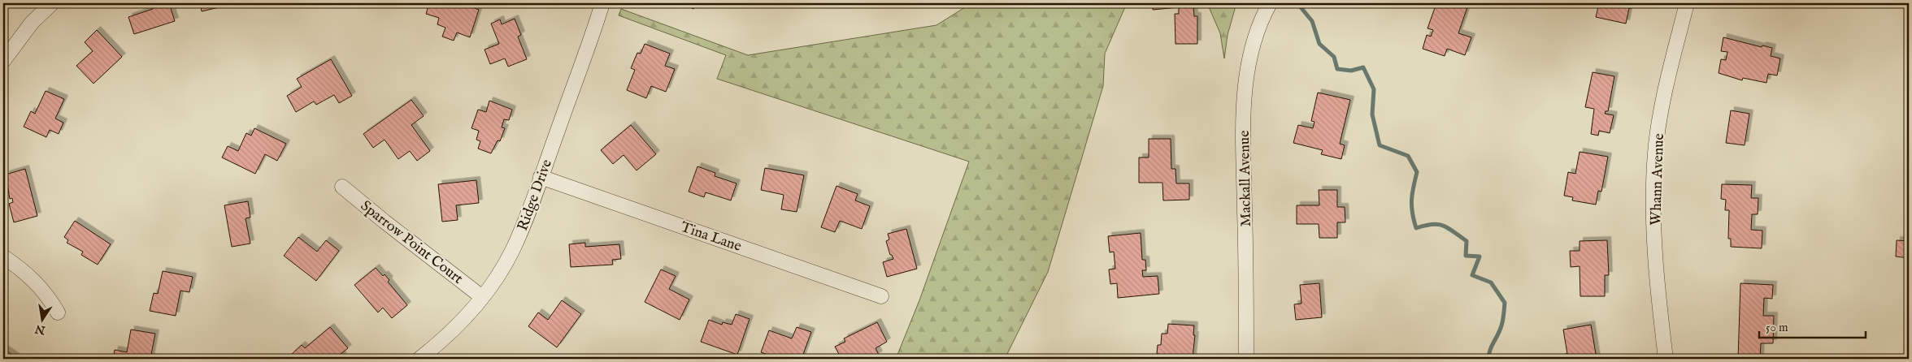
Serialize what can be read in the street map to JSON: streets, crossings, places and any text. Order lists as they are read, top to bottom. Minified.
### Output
{"streets":{"street":["Mackall Avenue","Whann Avenue","Ridge Drive","Tina Lane","Sparrow Point Court"]},"crossings":[["Ridge Drive","Tina Lane"],["Ridge Drive","Sparrow Point Court"]],"scale_bar":"50 m","north":"bottom"}
